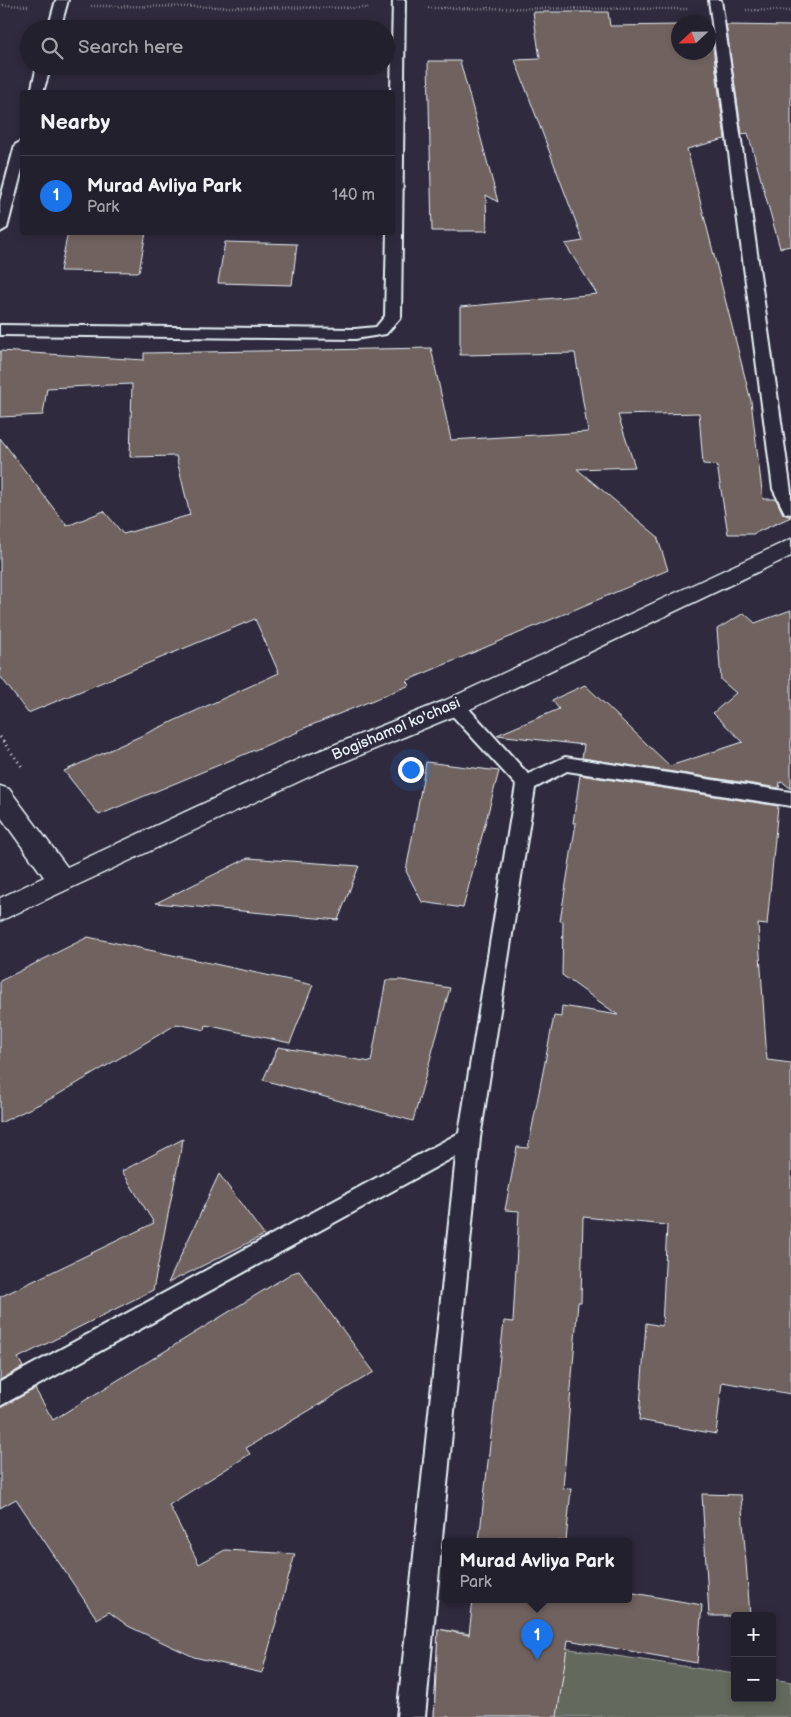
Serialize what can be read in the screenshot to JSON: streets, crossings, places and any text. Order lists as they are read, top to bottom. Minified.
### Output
{"streets":{"street":["Bogishamol ko'chasi"]},"north":"left","page":{"search":"Search here","heading":"Nearby","list":[{"mark":"1","name":"Murad Avliya Park","note":"Park","value":"140 m"}],"popup":["Murad Avliya Park","Park"],"map_buttons":["+","−"],"pins":"1"}}
